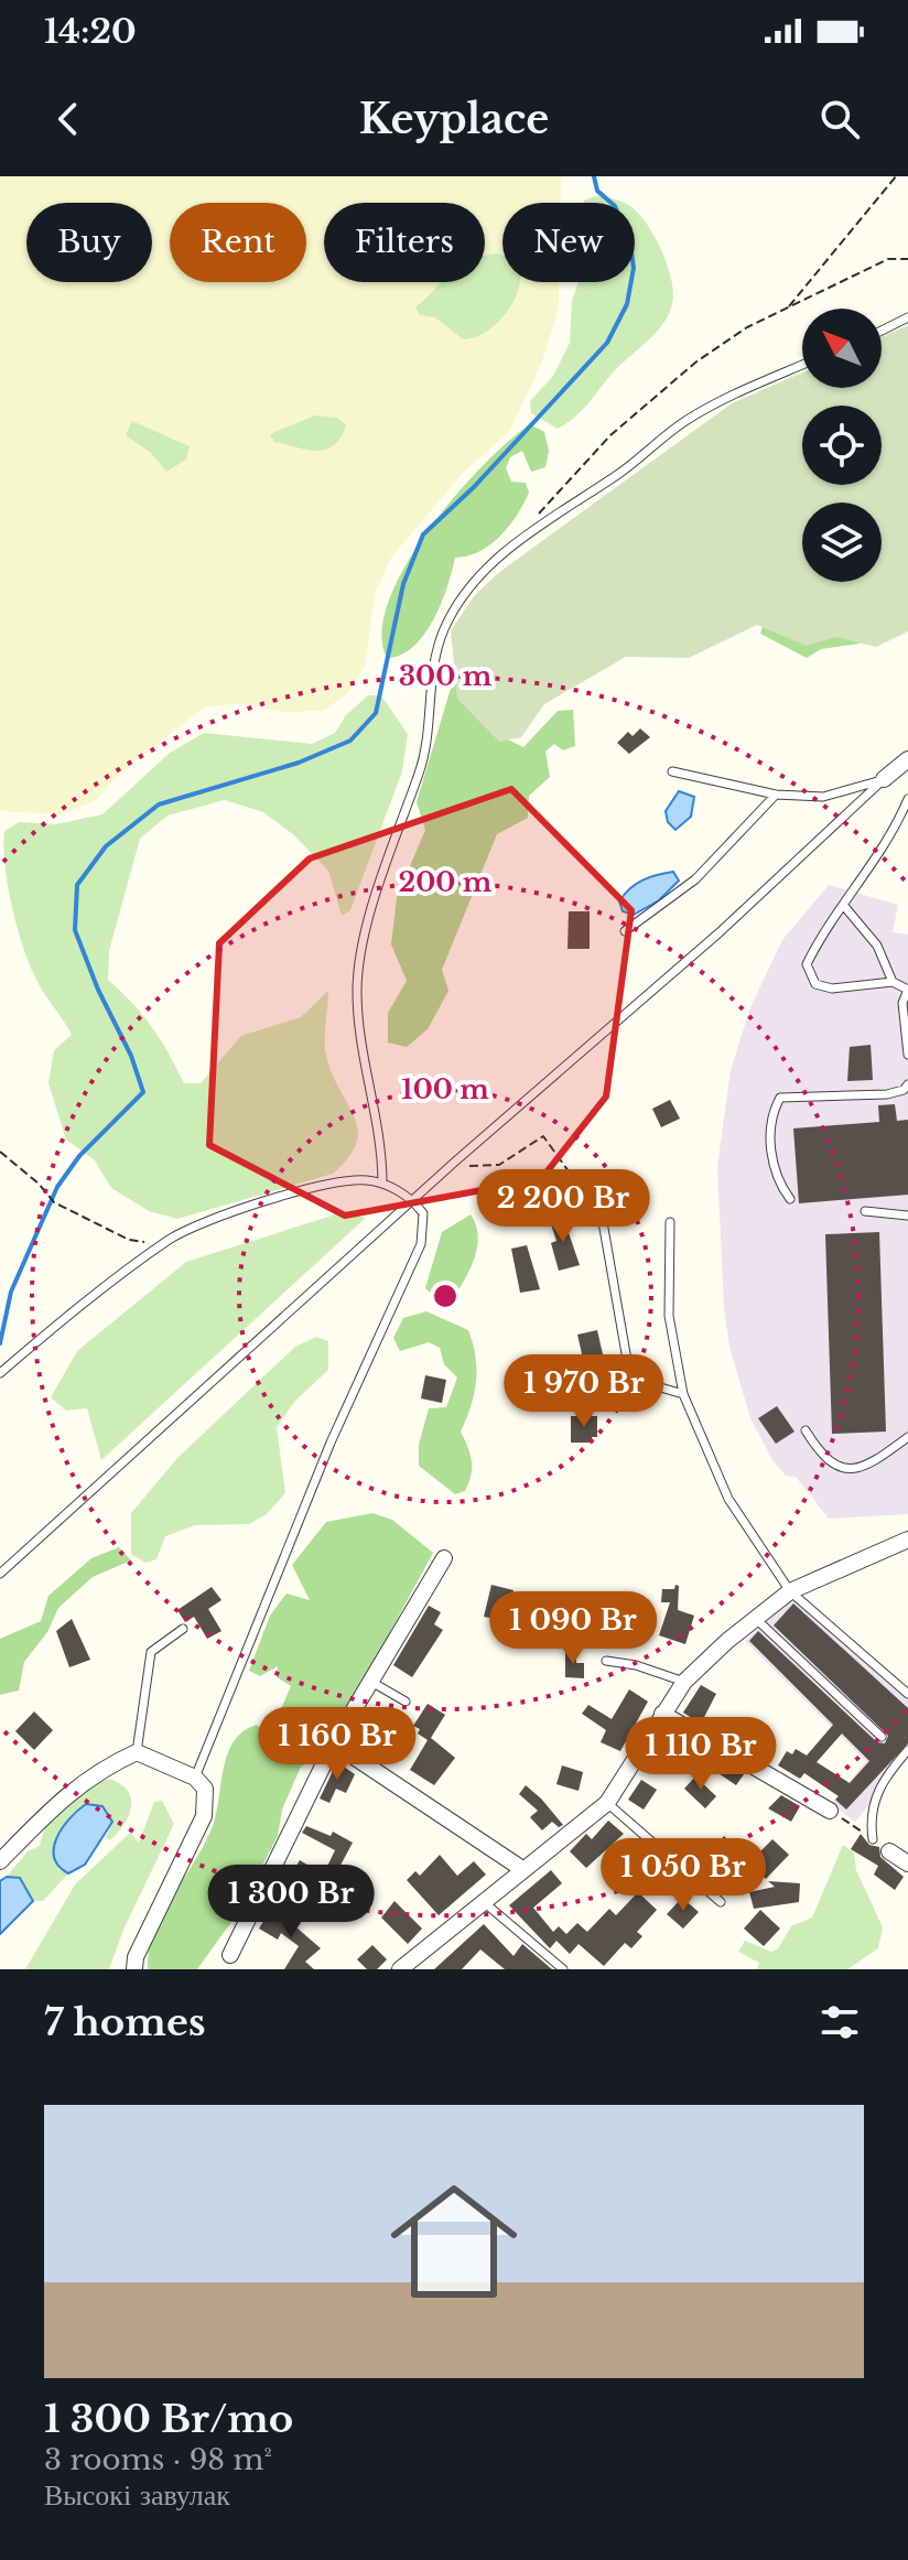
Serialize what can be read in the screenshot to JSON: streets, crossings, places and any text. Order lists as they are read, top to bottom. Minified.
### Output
{"north":"top left","page":{"status":"14:20","header":"Keyplace","chip":["Buy","Rent","Filters","New"],"price":["2 200 Br","1 970 Br","1 090 Br","1 160 Br","1 110 Br","1 050 Br","1 300 Br"],"heading":"7 homes","list":[{"name":"1 300 Br/mo","note":"3 rooms · 98 m² · Высокі завулак"}]},"rings":["300 m","200 m","100 m"]}
